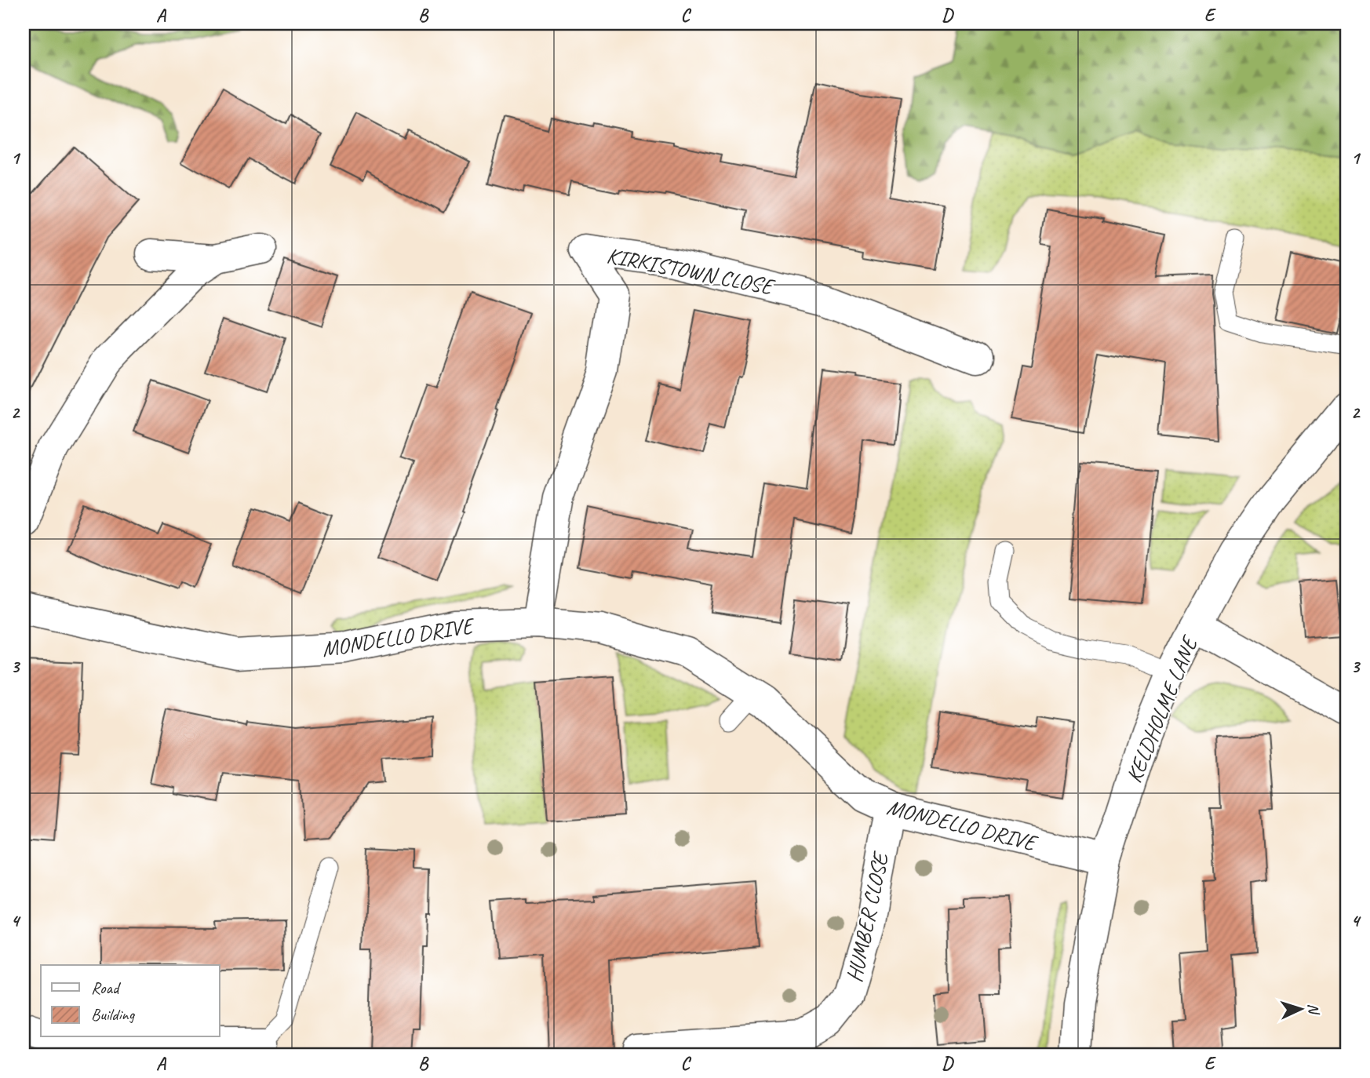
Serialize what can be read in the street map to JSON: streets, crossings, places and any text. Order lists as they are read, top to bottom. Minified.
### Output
{"streets":{"street":["KIRKISTOWN CLOSE","MONDELLO DRIVE","KELDHOLME LANE","HUMBER CLOSE"]},"crossings":[["KIRKISTOWN CLOSE","MONDELLO DRIVE"],["MONDELLO DRIVE","KELDHOLME LANE"],["MONDELLO DRIVE","HUMBER CLOSE"]],"legend":["Road","Building"],"north":"right","grid":{"columns":["A","B","C","D","E"],"rows":["1","2","3","4"]}}
